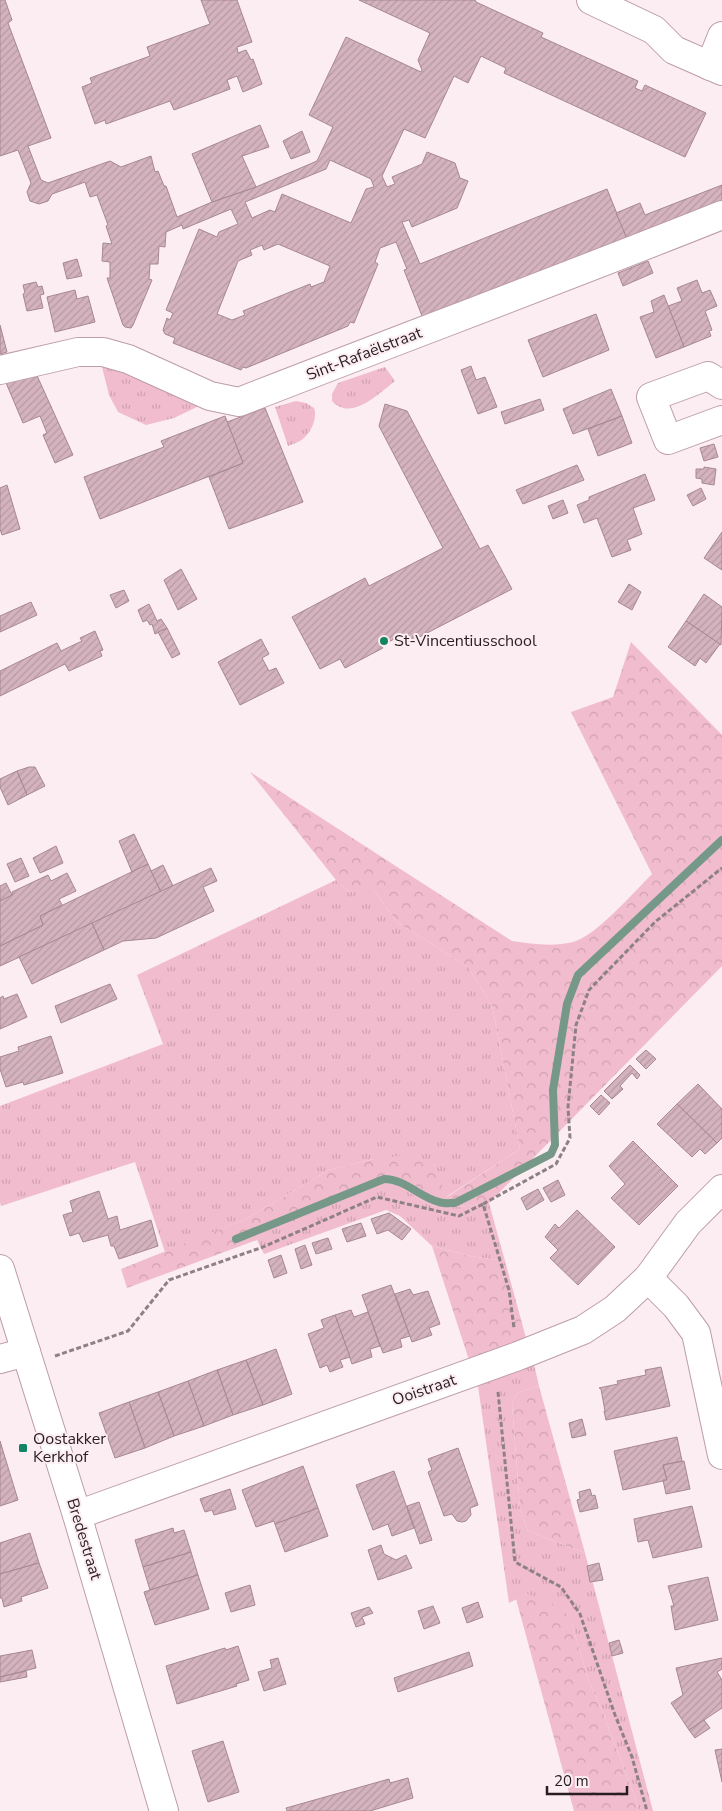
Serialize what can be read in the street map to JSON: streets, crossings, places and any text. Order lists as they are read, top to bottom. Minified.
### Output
{"streets":{"street":["Sint-Rafaëlstraat","Ooistraat","Bredestraat"]},"crossings":[["Ooistraat","Bredestraat"]],"places":{"other":["St-Vincentiusschool"],"transit":["Oostakker Kerkhof"]},"scale_bar":"20 m"}
